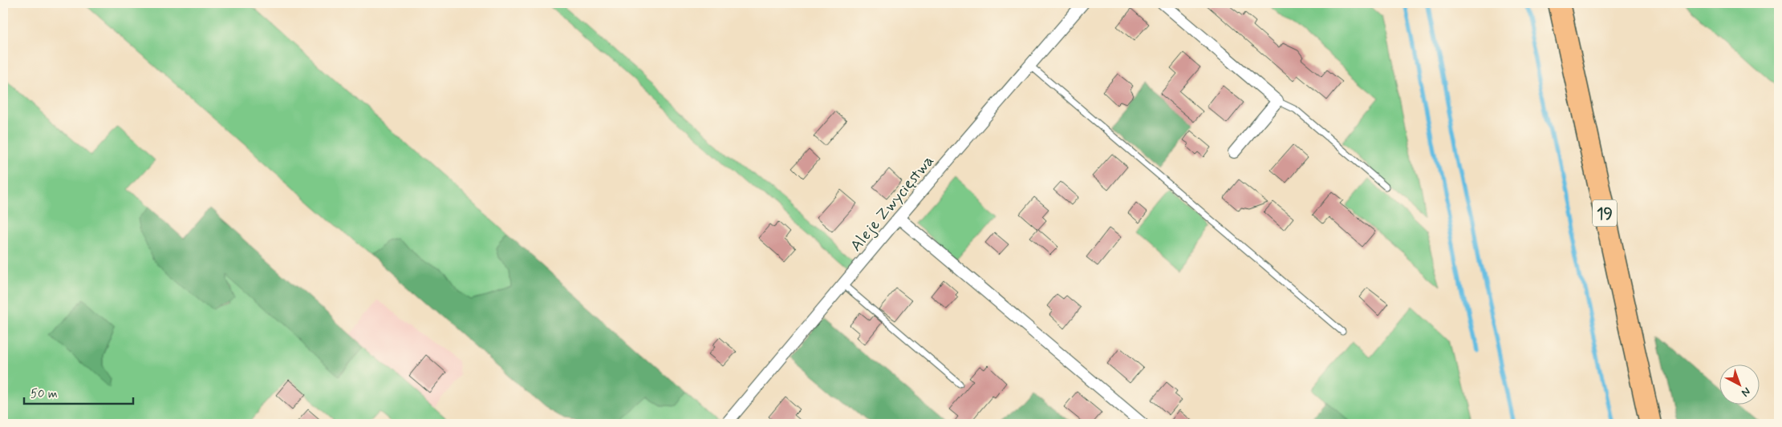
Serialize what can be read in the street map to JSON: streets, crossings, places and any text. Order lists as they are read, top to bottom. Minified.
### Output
{"streets":{"highway":["19"],"street":["Aleje Zwycięstwa"]},"scale_bar":"50 m","north":"bottom right"}
